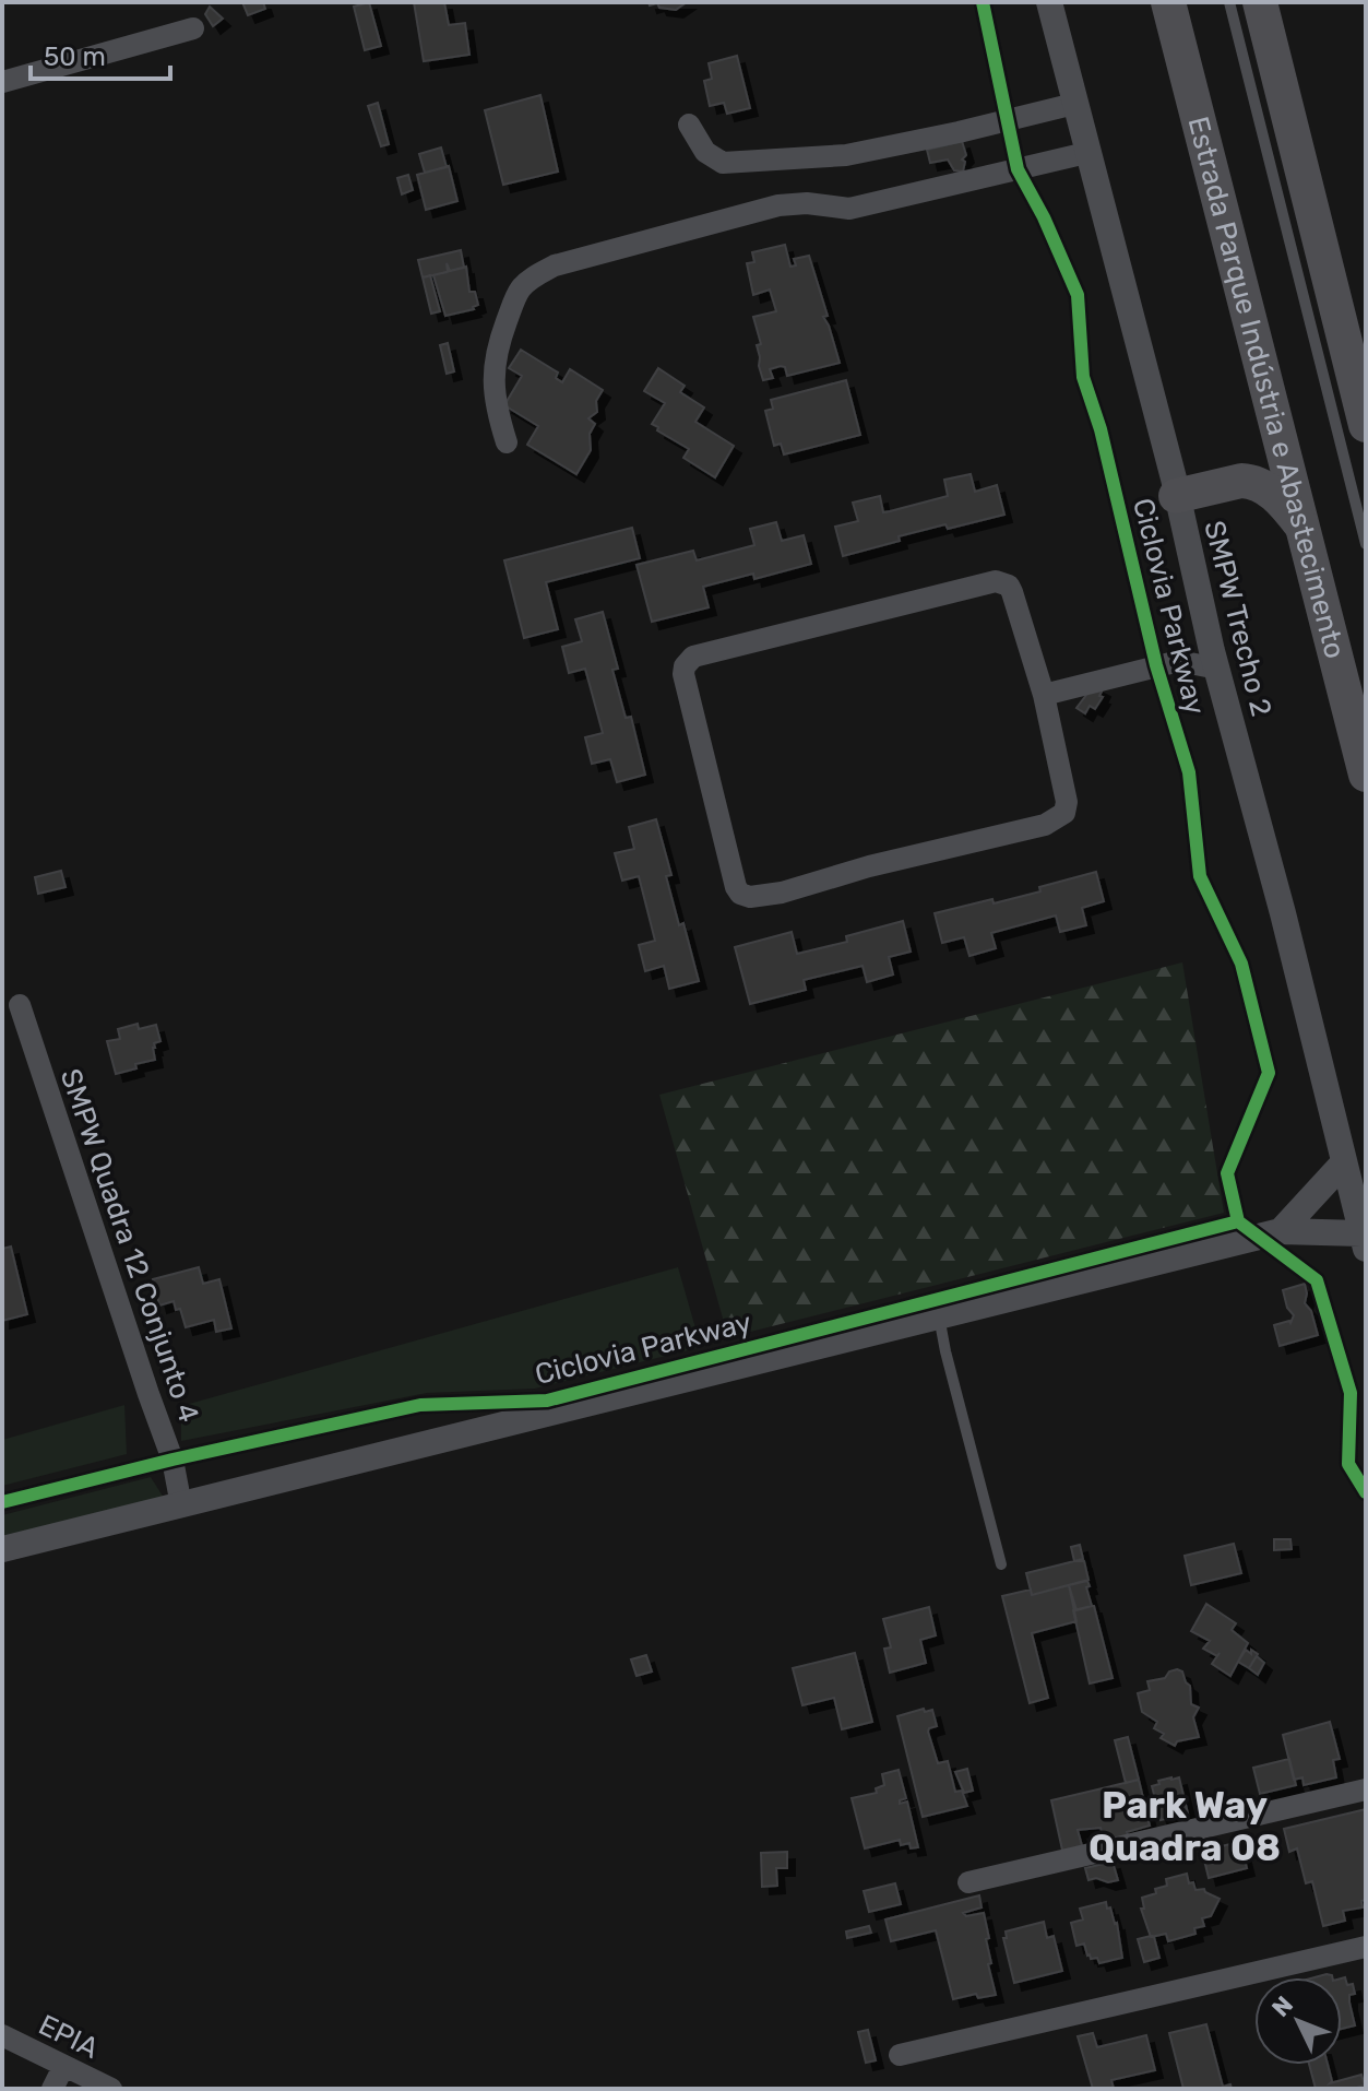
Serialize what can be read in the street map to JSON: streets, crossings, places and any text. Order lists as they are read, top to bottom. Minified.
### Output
{"streets":{"highway":["Estrada Parque Indústria e Abastecimento"],"street":["SMPW Trecho 2","SMPW Quadra 12 Conjunto 4","EPIA"],"cycle path":["Ciclovia Parkway"]},"districts":["Park Way Quadra 08"],"scale_bar":"50 m","north":"top left"}
